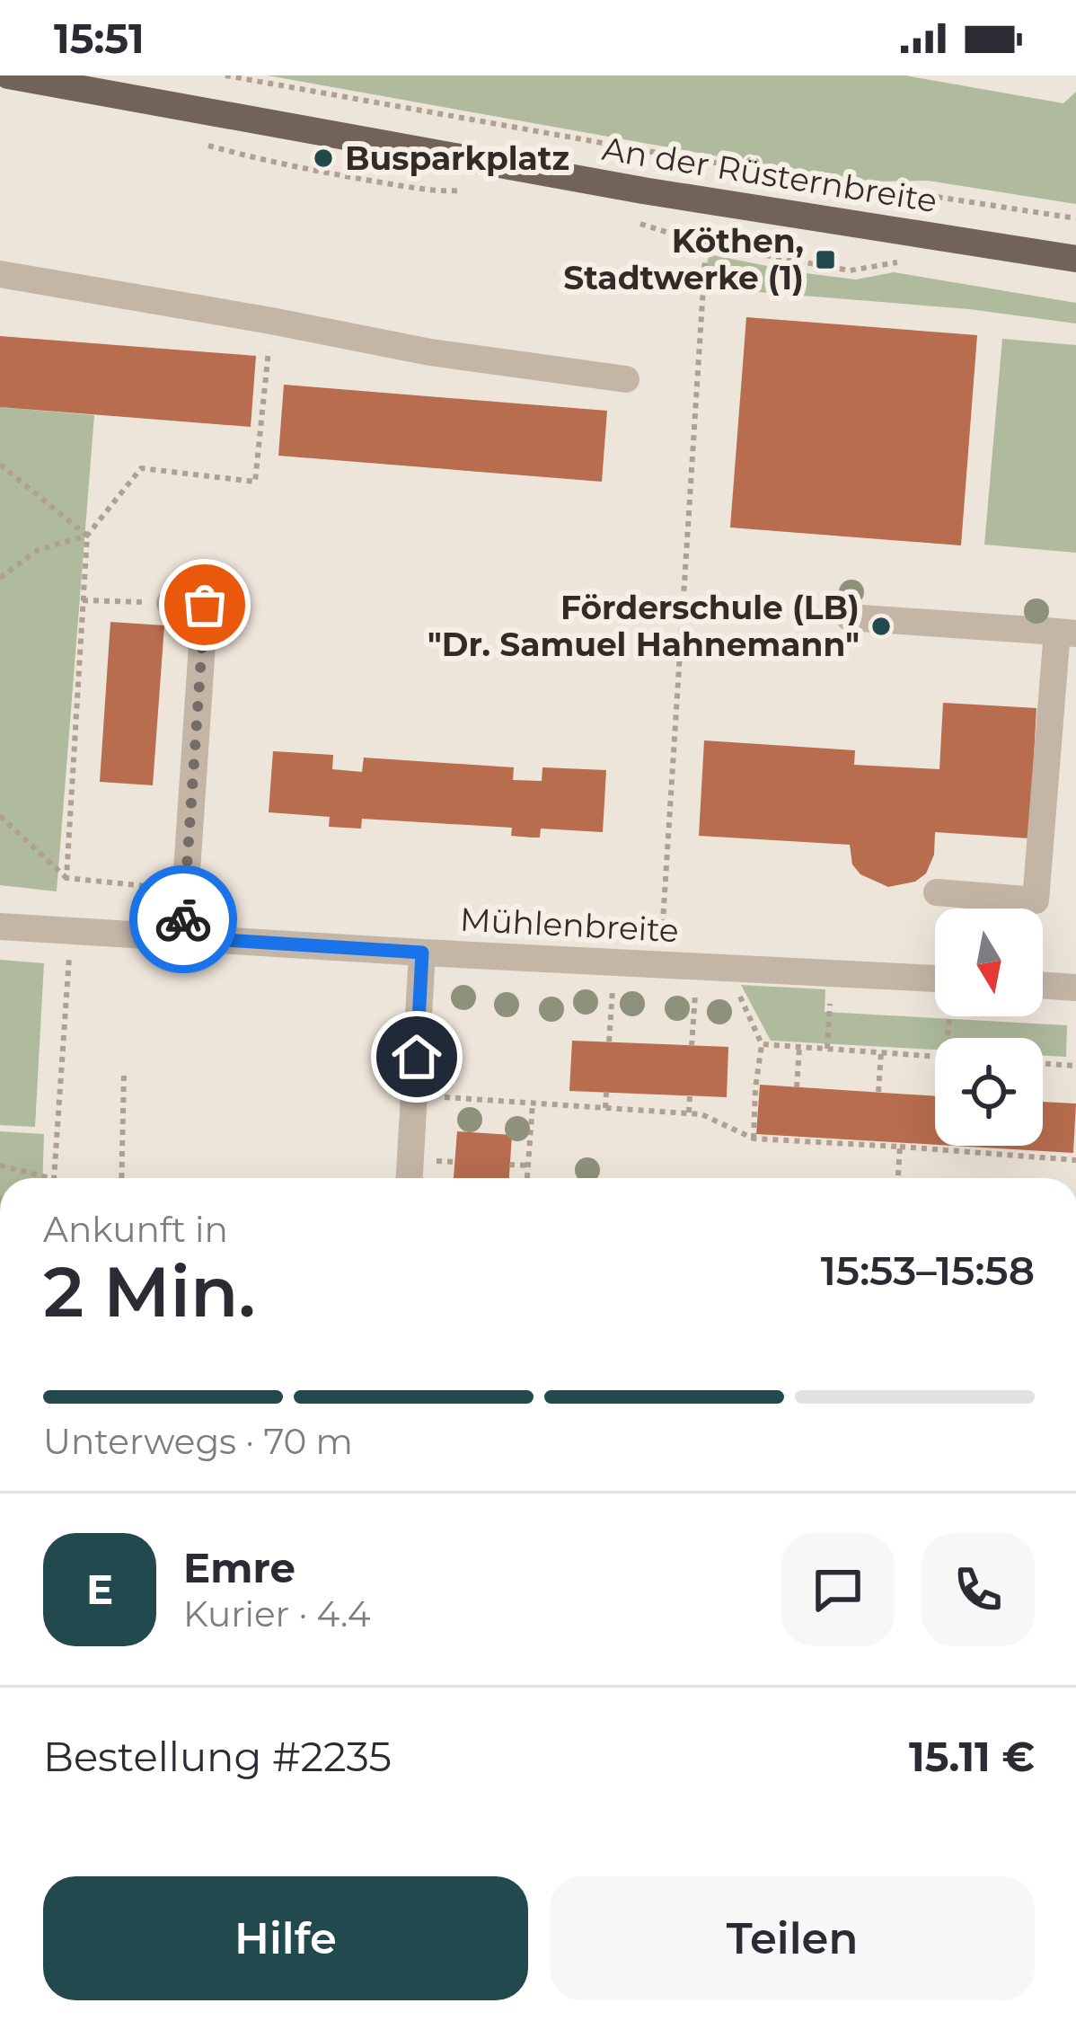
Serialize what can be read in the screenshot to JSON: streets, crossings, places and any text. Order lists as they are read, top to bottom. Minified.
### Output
{"streets":{"main road":["An der Rüsternbreite"],"street":["Mühlenbreite"]},"places":{"other":["Busparkplatz","Förderschule (LB) \"Dr. Samuel Hahnemann\""],"transit":["Köthen, Stadtwerke (1)"]},"north":"bottom","page":{"status":"15:51","heading":["2 Min.","Ankunft in","15:53–15:58"],"panel":["Emre","Kurier · 4.4","Bestellung #2235","15.11 €"],"bar":"Unterwegs · 70 m","round":"E","buttons":["Hilfe","Teilen"]}}
